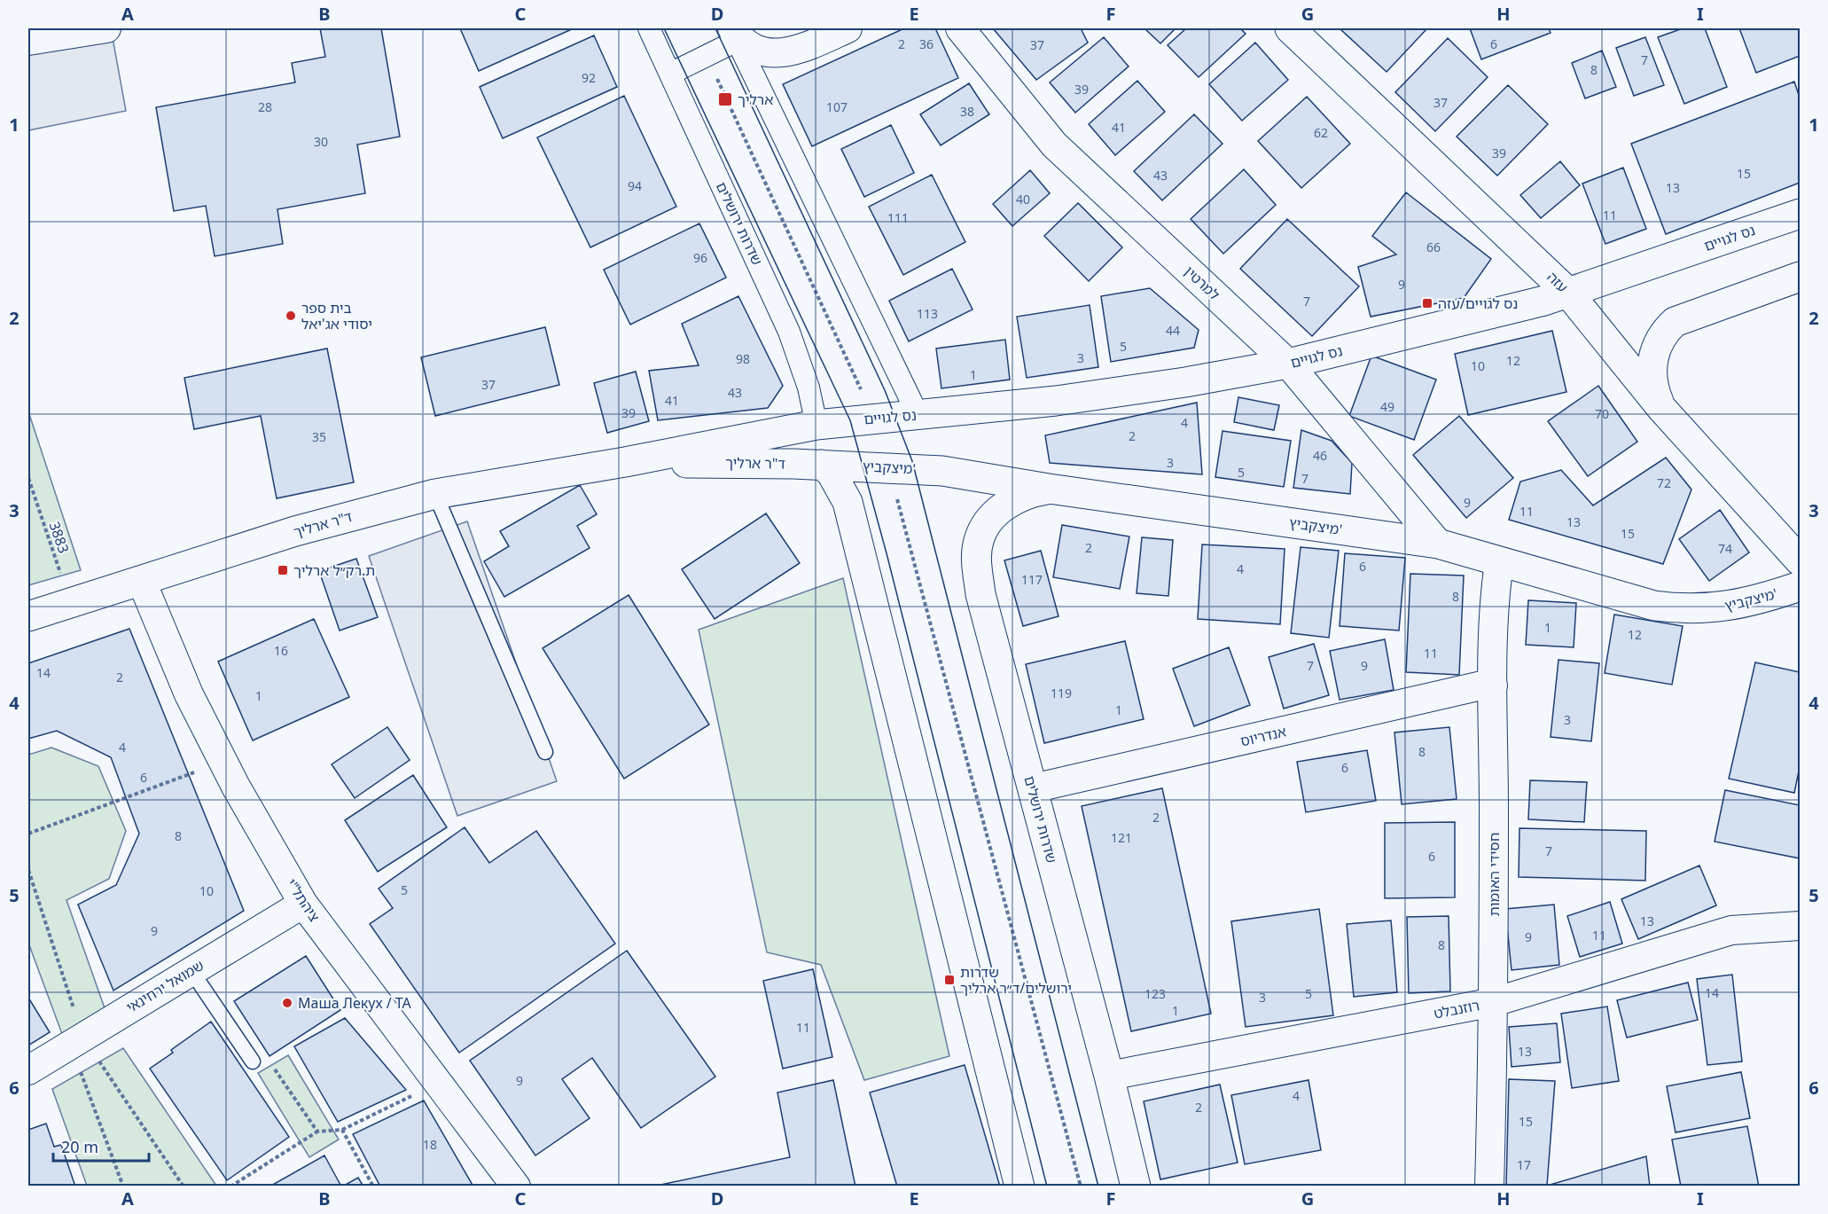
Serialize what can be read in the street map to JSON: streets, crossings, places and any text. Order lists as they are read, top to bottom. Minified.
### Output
{"streets":{"street":["שדרות ירושלים","נס לגויים","עזה","למרטין","ד\"ר ארליך","מיצקביץ'","אנדריוס","חסידי האומות","ציהתל\"י","שמואל ירחינאי","רוזנבלט"],"path":["3883"]},"crossings":[["שדרות ירושלים","נס לגויים"],["שדרות ירושלים","ד\"ר ארליך"],["שדרות ירושלים","מיצקביץ'"],["שדרות ירושלים","אנדריוס"],["שדרות ירושלים","רוזנבלט"],["נס לגויים","עזה"],["נס לגויים","למרטין"],["נס לגויים","ד\"ר ארליך"],["למרטין","מיצקביץ'"],["ד\"ר ארליך","מיצקביץ'"],["ד\"ר ארליך","3883"],["ד\"ר ארליך","ציהתל\"י"],["מיצקביץ'","חסידי האומות"],["אנדריוס","חסידי האומות"],["חסידי האומות","רוזנבלט"],["ציהתל\"י","שמואל ירחינאי"]],"places":{"transit":["ארליך","נס לגויים/עזה","ת.רק״ל ארליך","שדרות ירושלים/ד״ר ארליך"],"other":["בית ספר יסודי אג'יאל","Маша Лекух / ТА"]},"house_numbers":["2","36","6","37","7","8","92","39","37","28","107","38","41","62","30","39","15","43","94","13","40","11","111","66","96","9","7","113","44","5","3","98","12","10","1","37","43","41","49","39","70","4","2","35","46","3","5","7","72","9","11","13","15","2","74","6","4","117","8","1","12","16","11","7","9","14","2","119","1","1","3","4","8","6","6","2","8","121","7","6","5","10","13","9","11","9","8","14","123","5","3","1","11","13","9","4","2","15","18","17"],"scale_bar":"20 m","grid":{"columns":["A","B","C","D","E","F","G","H","I"],"rows":["1","2","3","4","5","6"]}}
